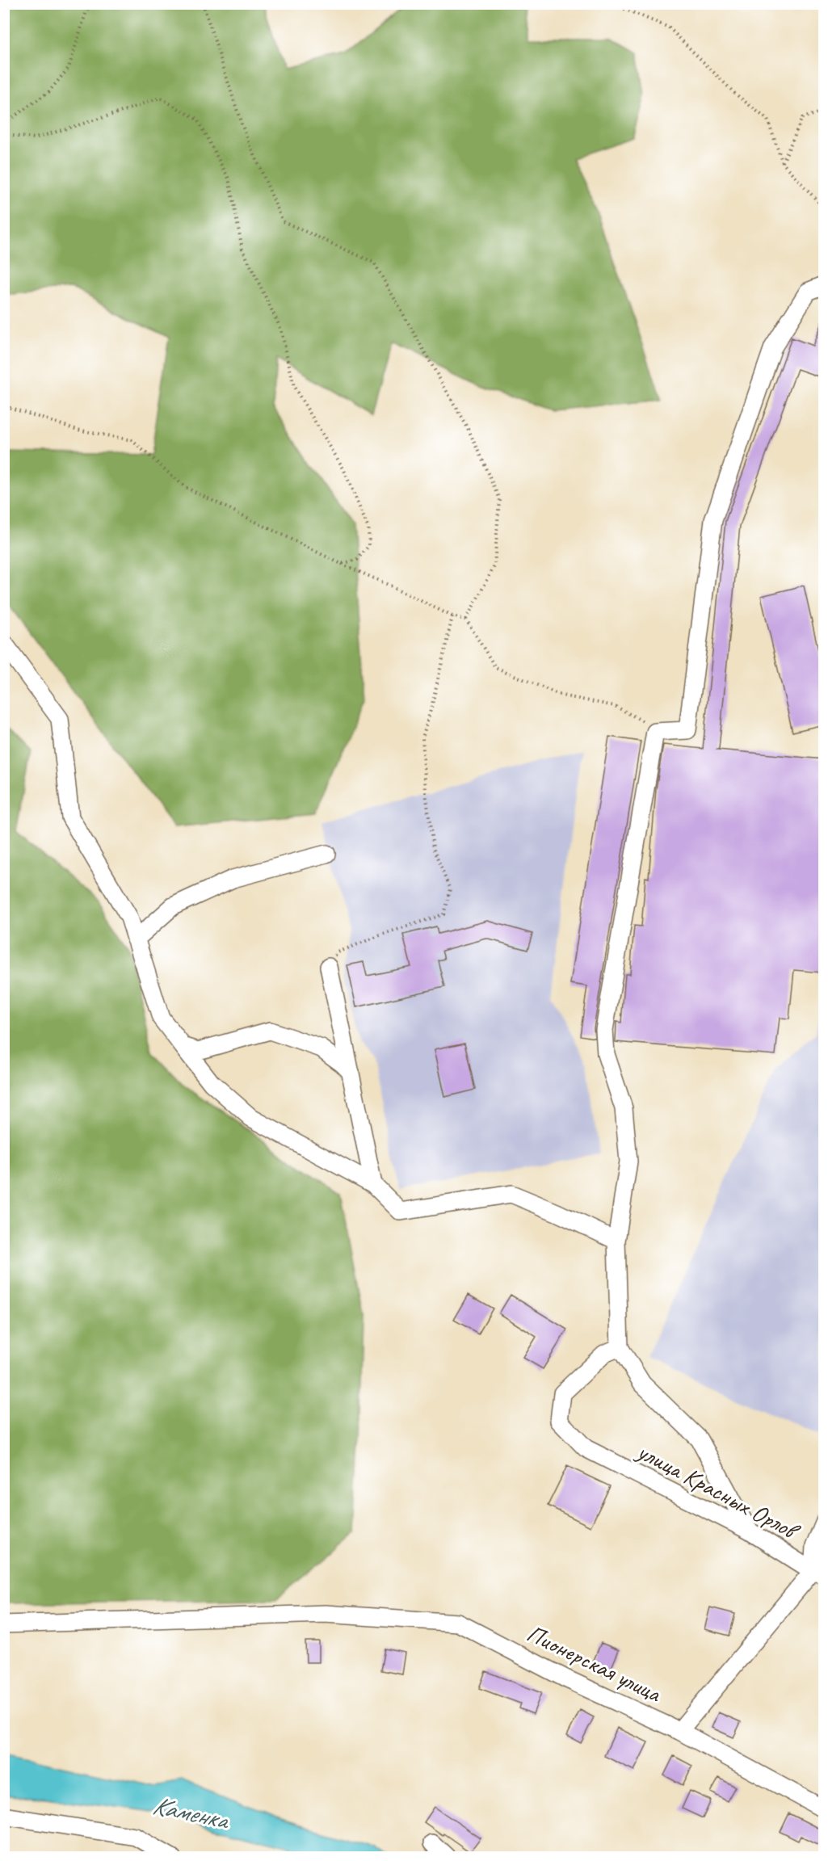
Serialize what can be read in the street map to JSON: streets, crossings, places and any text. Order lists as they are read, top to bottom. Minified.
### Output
{"streets":{"street":["улица Красных Орлов","Пионерская улица"]},"water":["Каменка"]}
